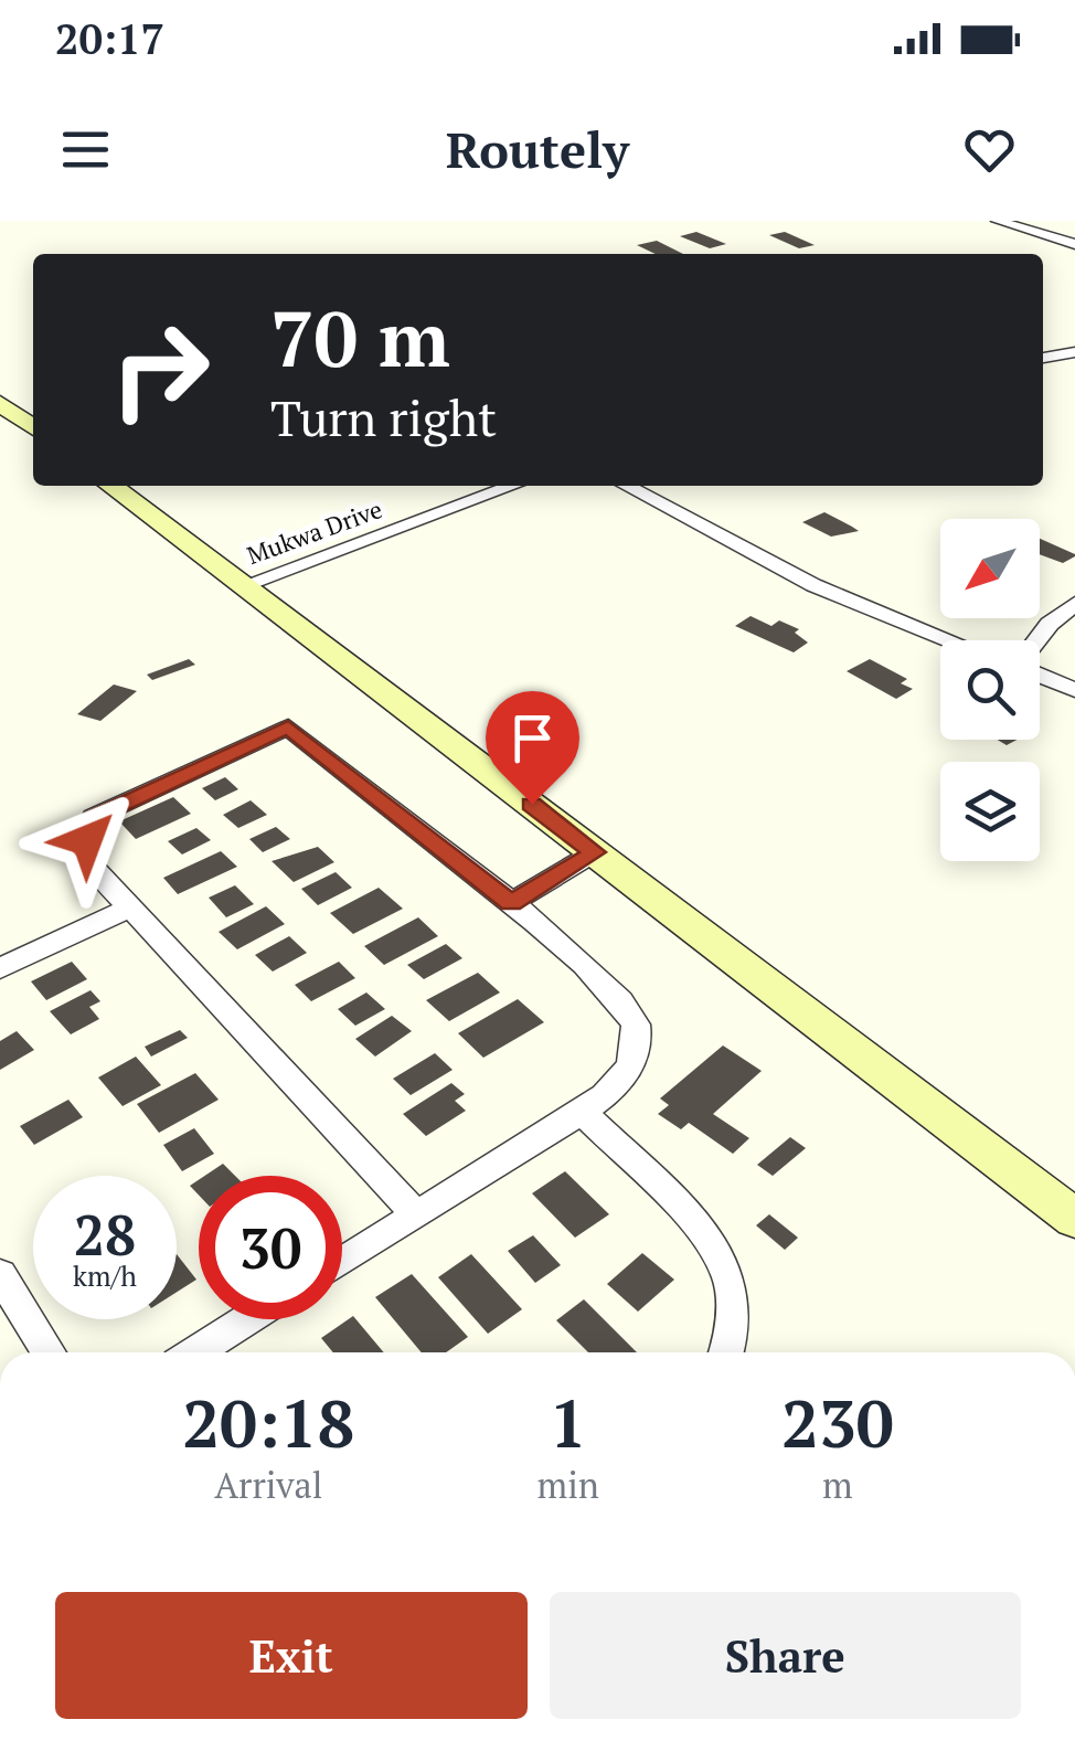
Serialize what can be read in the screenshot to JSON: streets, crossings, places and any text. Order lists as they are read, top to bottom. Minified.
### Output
{"streets":{"street":["Mukwa Drive"]},"north":"bottom left","page":{"status":"20:17","header":"Routely","turn":["70 m","Turn right"],"speed":"28 km/h","limit":"30","eta":["20:18","Arrival","1","min","230","m"],"buttons":["Exit","Share"]}}
